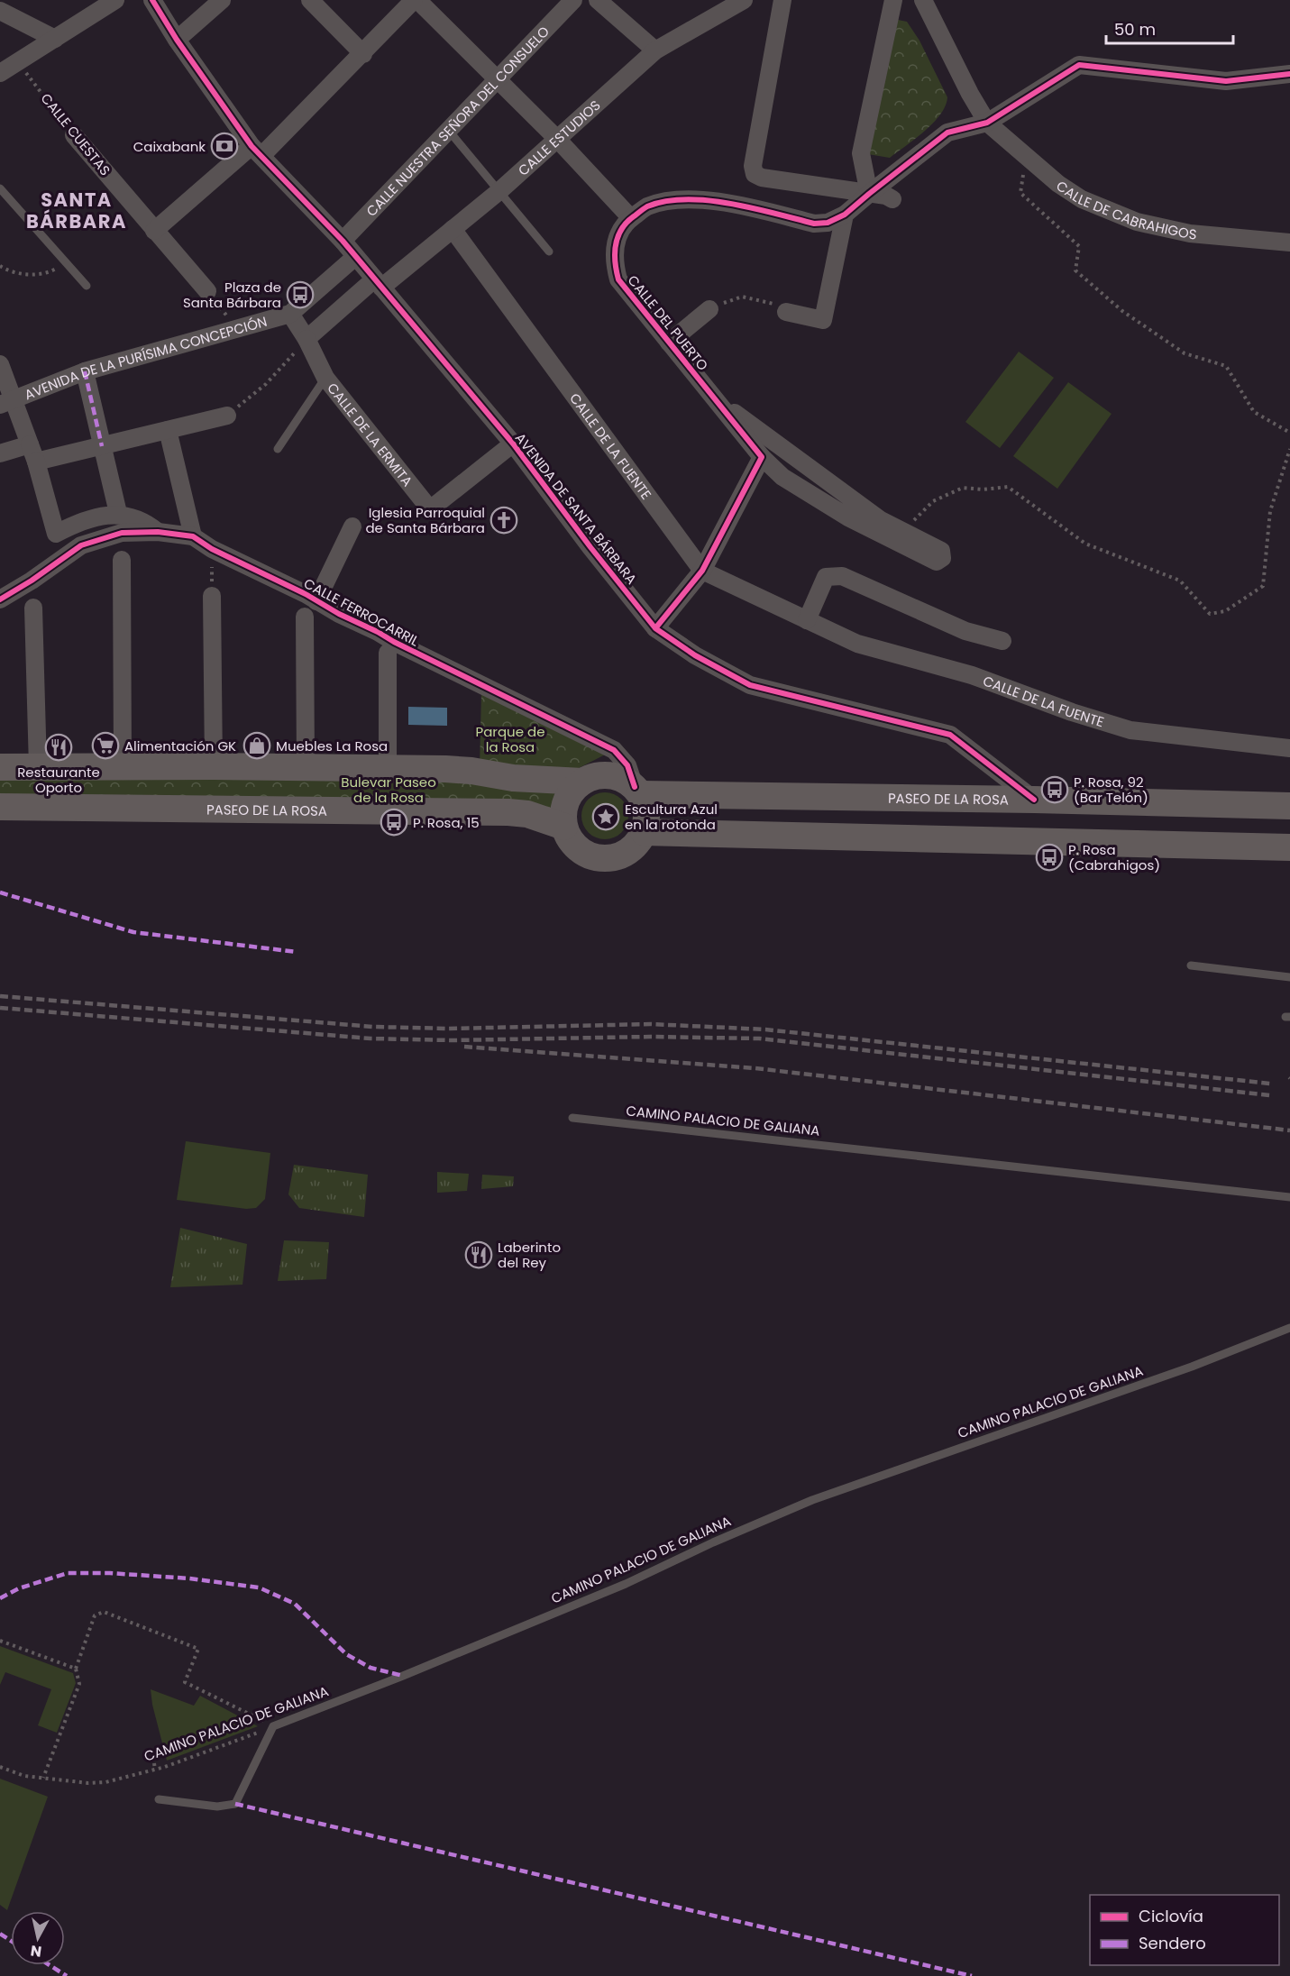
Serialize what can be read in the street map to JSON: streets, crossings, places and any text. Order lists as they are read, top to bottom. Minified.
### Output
{"streets":{"main road":["PASEO DE LA ROSA"],"street":["CALLE NUESTRA SEÑORA DEL CONSUELO","CALLE CUESTAS","CALLE ESTUDIOS","CALLE DE CABRAHIGOS","CALLE DEL PUERTO","AVENIDA DE LA PURÍSIMA CONCEPCIÓN","CALLE DE LA ERMITA","CALLE DE LA FUENTE","AVENIDA DE SANTA BÁRBARA","CALLE FERROCARRIL"],"lane":["CAMINO PALACIO DE GALIANA"]},"crossings":[["CALLE NUESTRA SEÑORA DEL CONSUELO","AVENIDA DE SANTA BÁRBARA"],["CALLE ESTUDIOS","CALLE DE LA FUENTE"],["CALLE ESTUDIOS","AVENIDA DE SANTA BÁRBARA"],["CALLE DE CABRAHIGOS","CALLE DEL PUERTO"],["CALLE DE LA ERMITA","AVENIDA DE SANTA BÁRBARA"],["AVENIDA DE SANTA BÁRBARA","PASEO DE LA ROSA"],["CALLE FERROCARRIL","PASEO DE LA ROSA"]],"districts":["SANTA BÁRBARA"],"parks":["Parque de la Rosa","Bulevar Paseo de la Rosa"],"places":{"bank":["Caixabank"],"bus stop":["Plaza de Santa Bárbara","P. Rosa, 92 (Bar Telón)","P. Rosa, 15","P. Rosa (Cabrahigos)"],"church":["Iglesia Parroquial de Santa Bárbara"],"supermarket":["Alimentación GK"],"shop":["Muebles La Rosa"],"restaurant":["Restaurante Oporto","Laberinto del Rey"],"place":["Escultura Azul en la rotonda"]},"legend":["Ciclovía","Sendero"],"scale_bar":"50 m","north":"bottom"}
